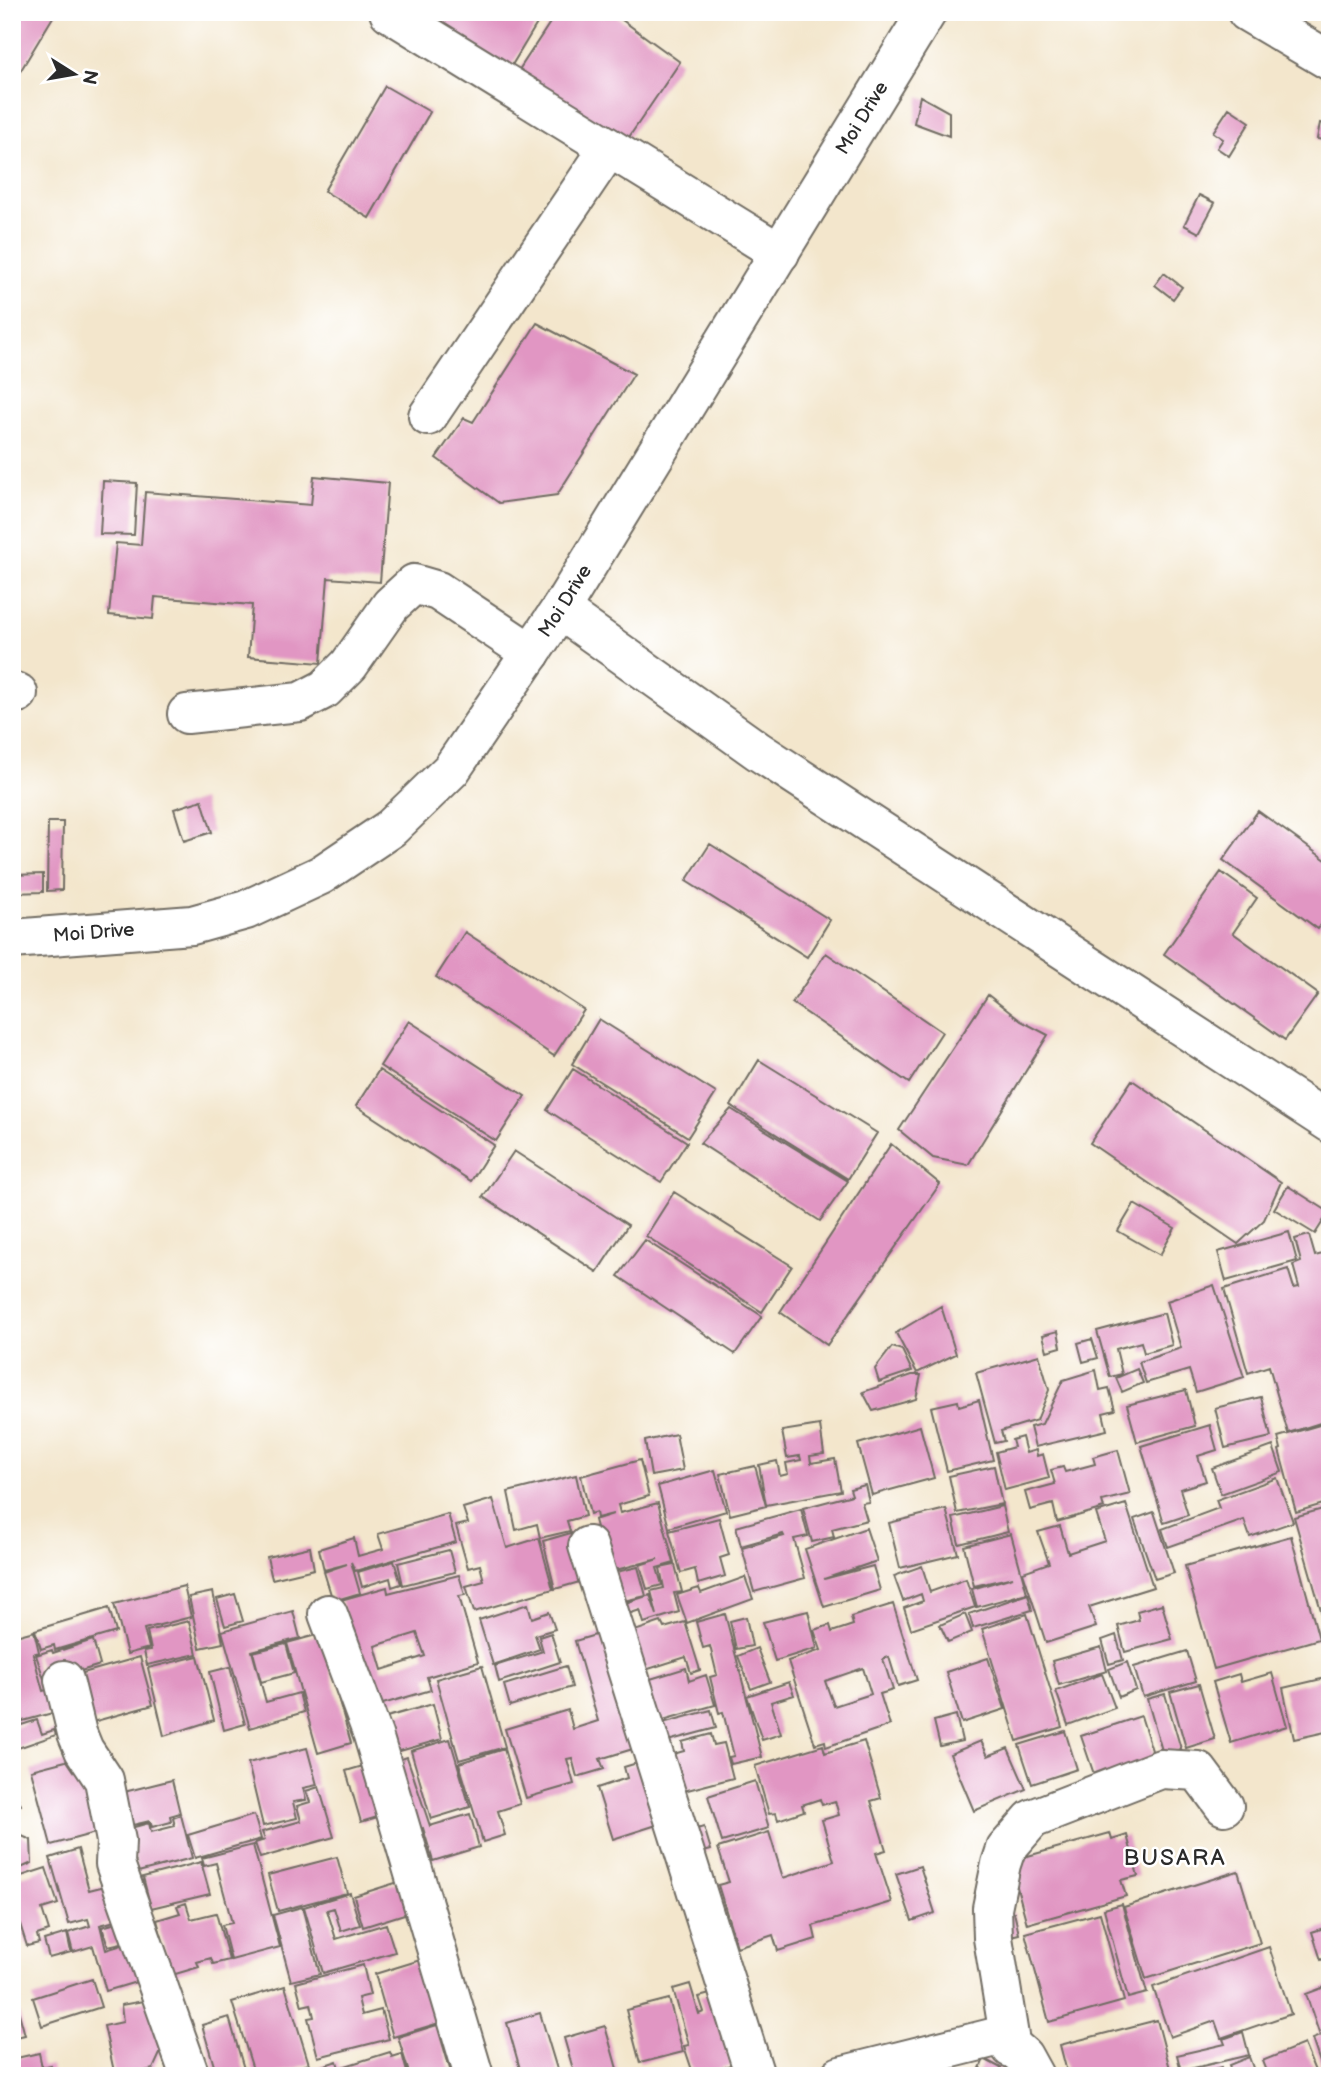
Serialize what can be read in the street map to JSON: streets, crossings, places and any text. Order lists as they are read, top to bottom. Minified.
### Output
{"streets":{"street":["Moi Drive"]},"districts":["BUSARA"],"north":"right"}
